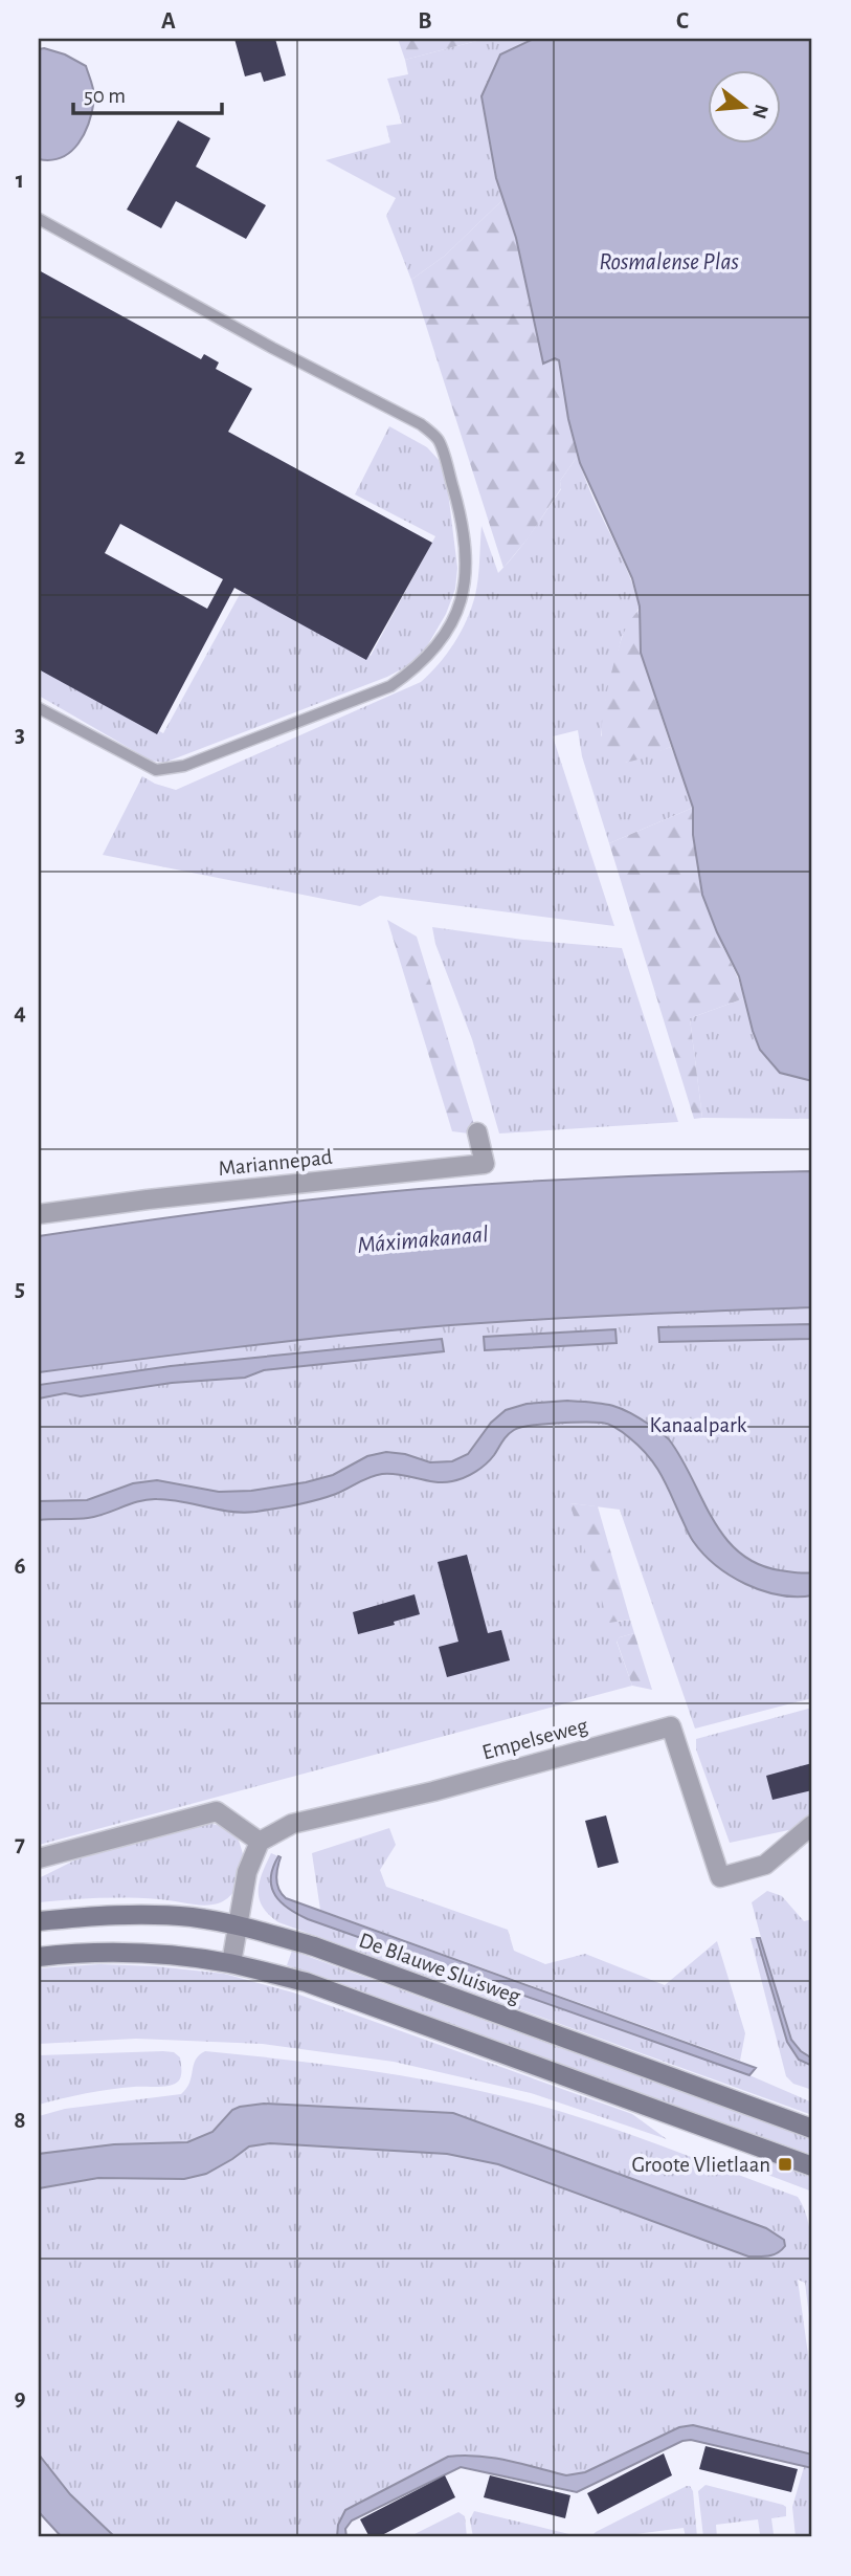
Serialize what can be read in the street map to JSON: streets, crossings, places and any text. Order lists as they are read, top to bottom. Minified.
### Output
{"streets":{"main road":["De Blauwe Sluisweg"],"street":["Mariannepad","Empelseweg"]},"water":["Rosmalense Plas","Máximakanaal"],"parks":["Kanaalpark"],"places":{"transit":["Groote Vlietlaan"]},"scale_bar":"50 m","north":"right","grid":{"columns":["A","B","C"],"rows":["1","2","3","4","5","6","7","8","9"]}}
